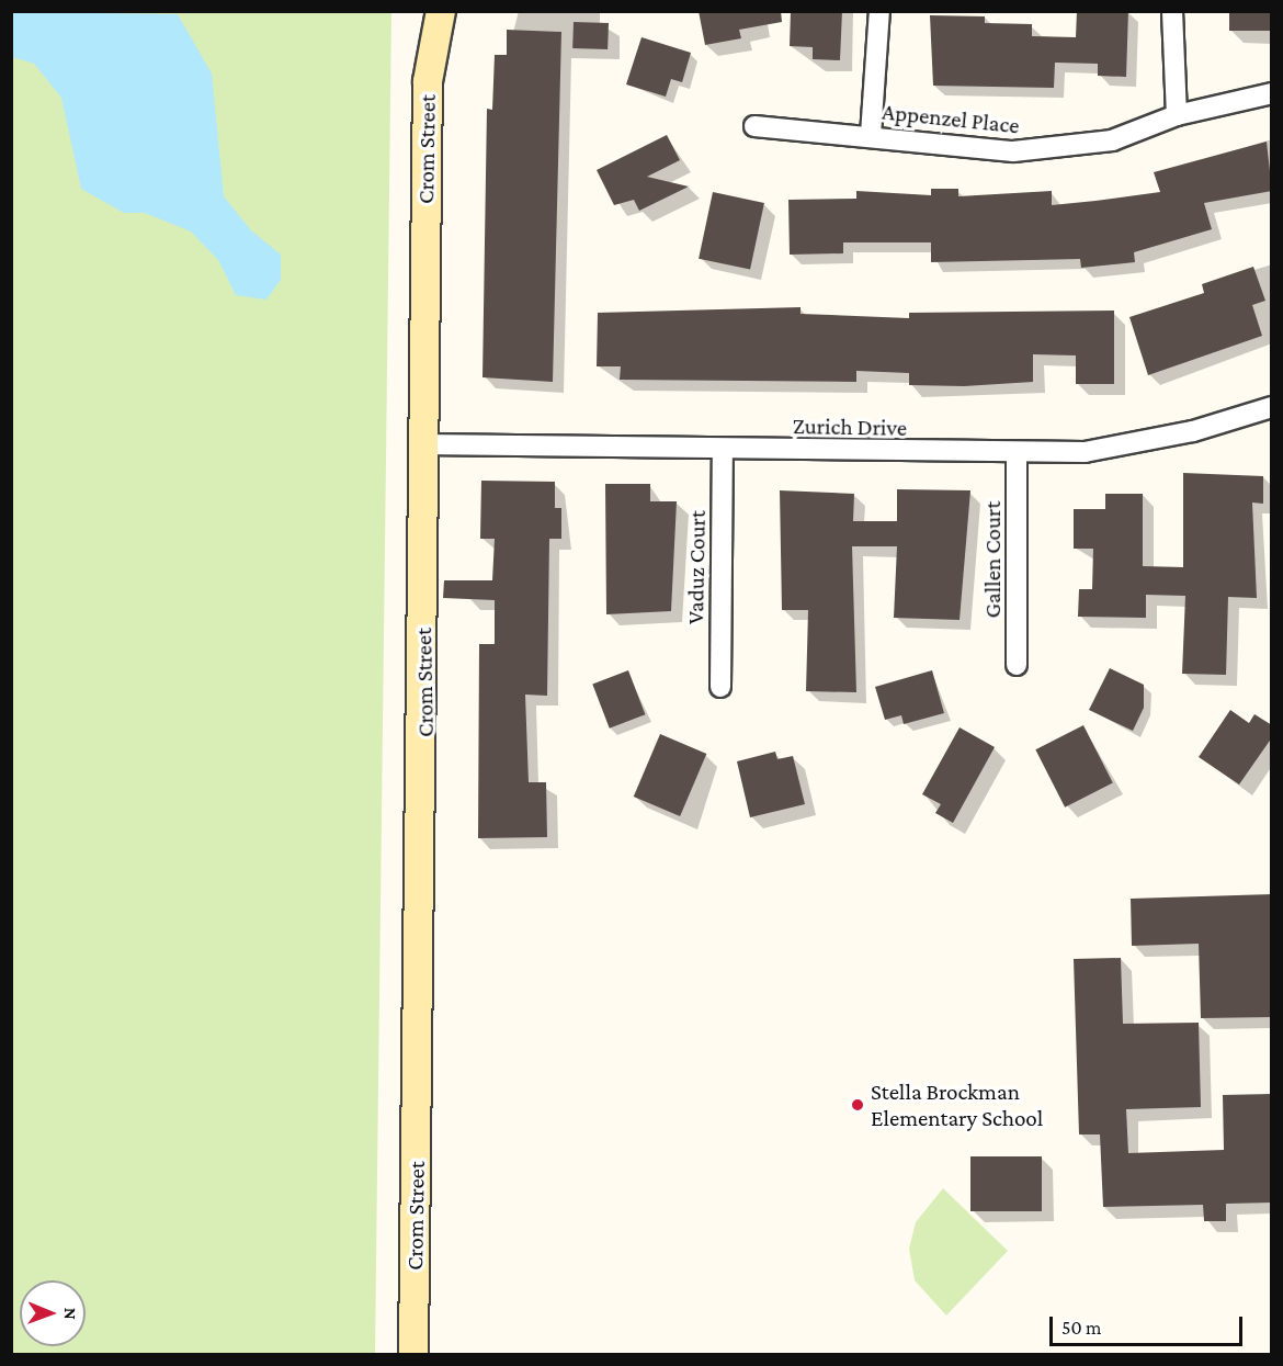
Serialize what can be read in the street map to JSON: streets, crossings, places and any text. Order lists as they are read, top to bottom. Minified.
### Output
{"streets":{"street":["Appenzel Place","Crom Street","Zurich Drive","Gallen Court","Vaduz Court"]},"crossings":[["Crom Street","Zurich Drive"],["Zurich Drive","Gallen Court"],["Zurich Drive","Vaduz Court"]],"places":["Stella Brockman Elementary School"],"scale_bar":"50 m","north":"right"}
